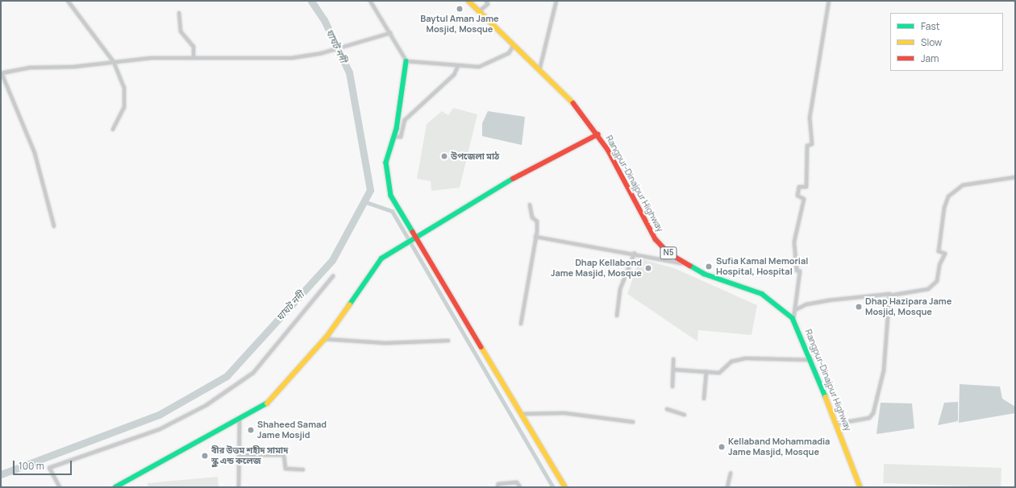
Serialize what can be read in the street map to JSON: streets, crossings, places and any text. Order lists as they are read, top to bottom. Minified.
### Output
{"streets":{"main road":["Rangpur-Dinajpur Highway","N5"]},"water":["ঘাঘট নদী"],"places":["Baytul Aman Jame Mosjid, Mosque","উপজেলা মাঠ","Sufia Kamal Memorial Hospital, Hospital","Dhap Kellabond Jame Masjid, Mosque","Dhap Hazipara Jame Mosjid, Mosque","Shaheed Samad Jame Mosjid","Kellaband Mohammadia Jame Masjid, Mosque","বীর উত্তম শহীদ সামাদ স্কুল এন্ড কলেজ"],"legend":["Fast","Slow","Jam"],"scale_bar":"100 m"}
